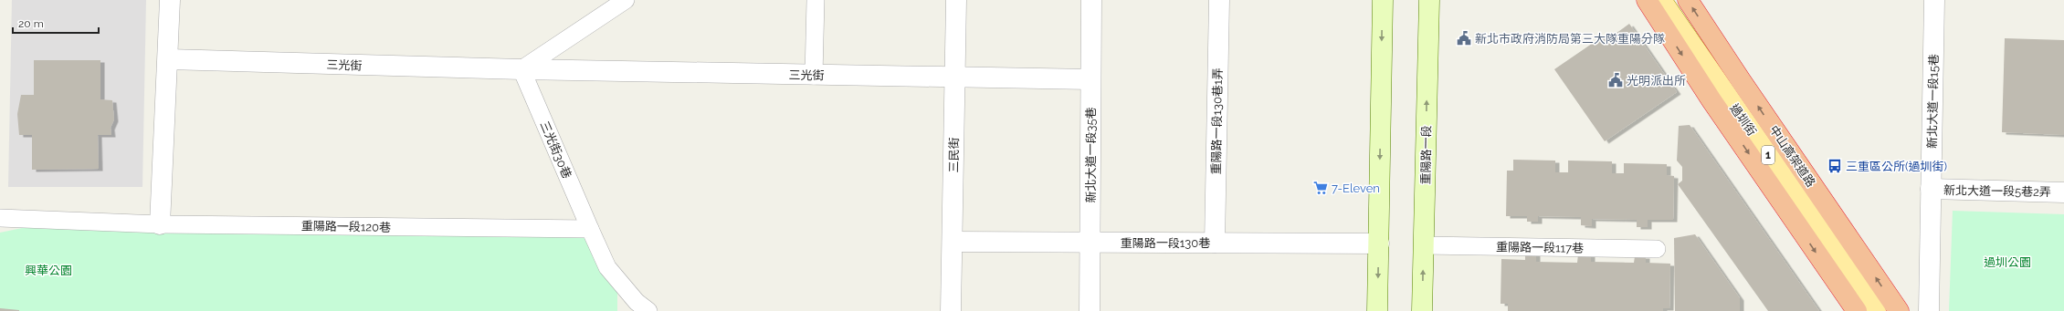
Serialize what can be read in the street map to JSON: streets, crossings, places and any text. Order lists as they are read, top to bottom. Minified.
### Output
{"streets":{"highway":["1","中山高架道路"],"main road":["過圳街","重陽路一段"],"street":["三光街","新北大道一段15巷","重陽路一段130巷1弄","三民街","新北大道一段35巷","新北大道一段5巷2弄","重陽路一段130巷"],"lane":["三光街30巷","重陽路一段120巷","重陽路一段117巷"]},"crossings":[["三光街","三光街30巷"],["三光街","三民街"],["三光街","新北大道一段35巷"],["新北大道一段15巷","新北大道一段5巷2弄"],["重陽路一段130巷1弄","重陽路一段130巷"],["三光街30巷","重陽路一段120巷"],["三民街","重陽路一段130巷"],["新北大道一段35巷","重陽路一段130巷"],["重陽路一段","重陽路一段117巷"]],"parks":["過圳公園","興華公園"],"places":{"public building":["新北市政府消防局第三大隊重陽分隊","光明派出所"],"bus stop":["三重區公所(過圳街)"],"supermarket":["7-Eleven"]},"scale_bar":"20 m"}
